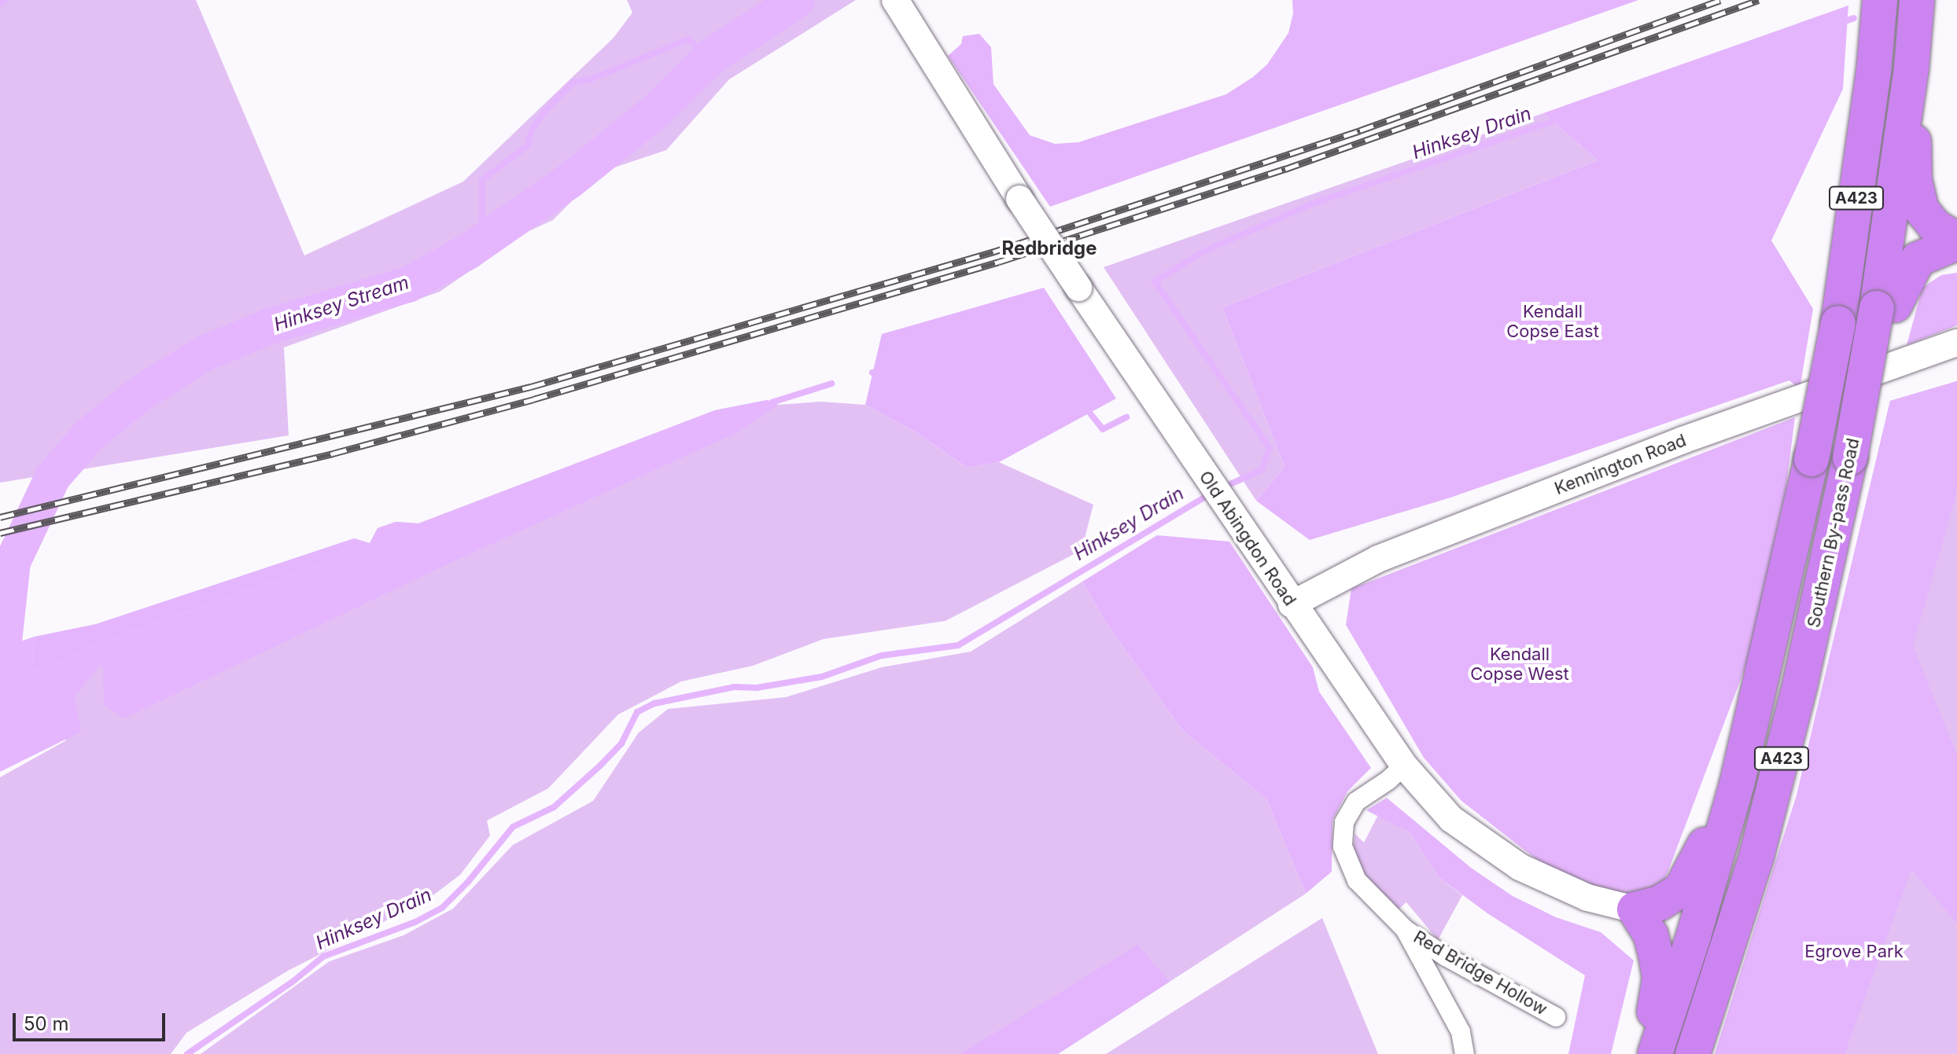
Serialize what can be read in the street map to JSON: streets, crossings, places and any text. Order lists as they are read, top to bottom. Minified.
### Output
{"streets":{"highway":["A423","Southern By-pass Road"],"street":["Kennington Road","Old Abingdon Road","Red Bridge Hollow"]},"crossings":[["Kennington Road","Old Abingdon Road"],["Old Abingdon Road","Red Bridge Hollow"]],"districts":["Redbridge"],"water":["Hinksey Drain","Hinksey Stream"],"parks":["Kendall Copse East","Kendall Copse West","Egrove Park"],"scale_bar":"50 m"}
